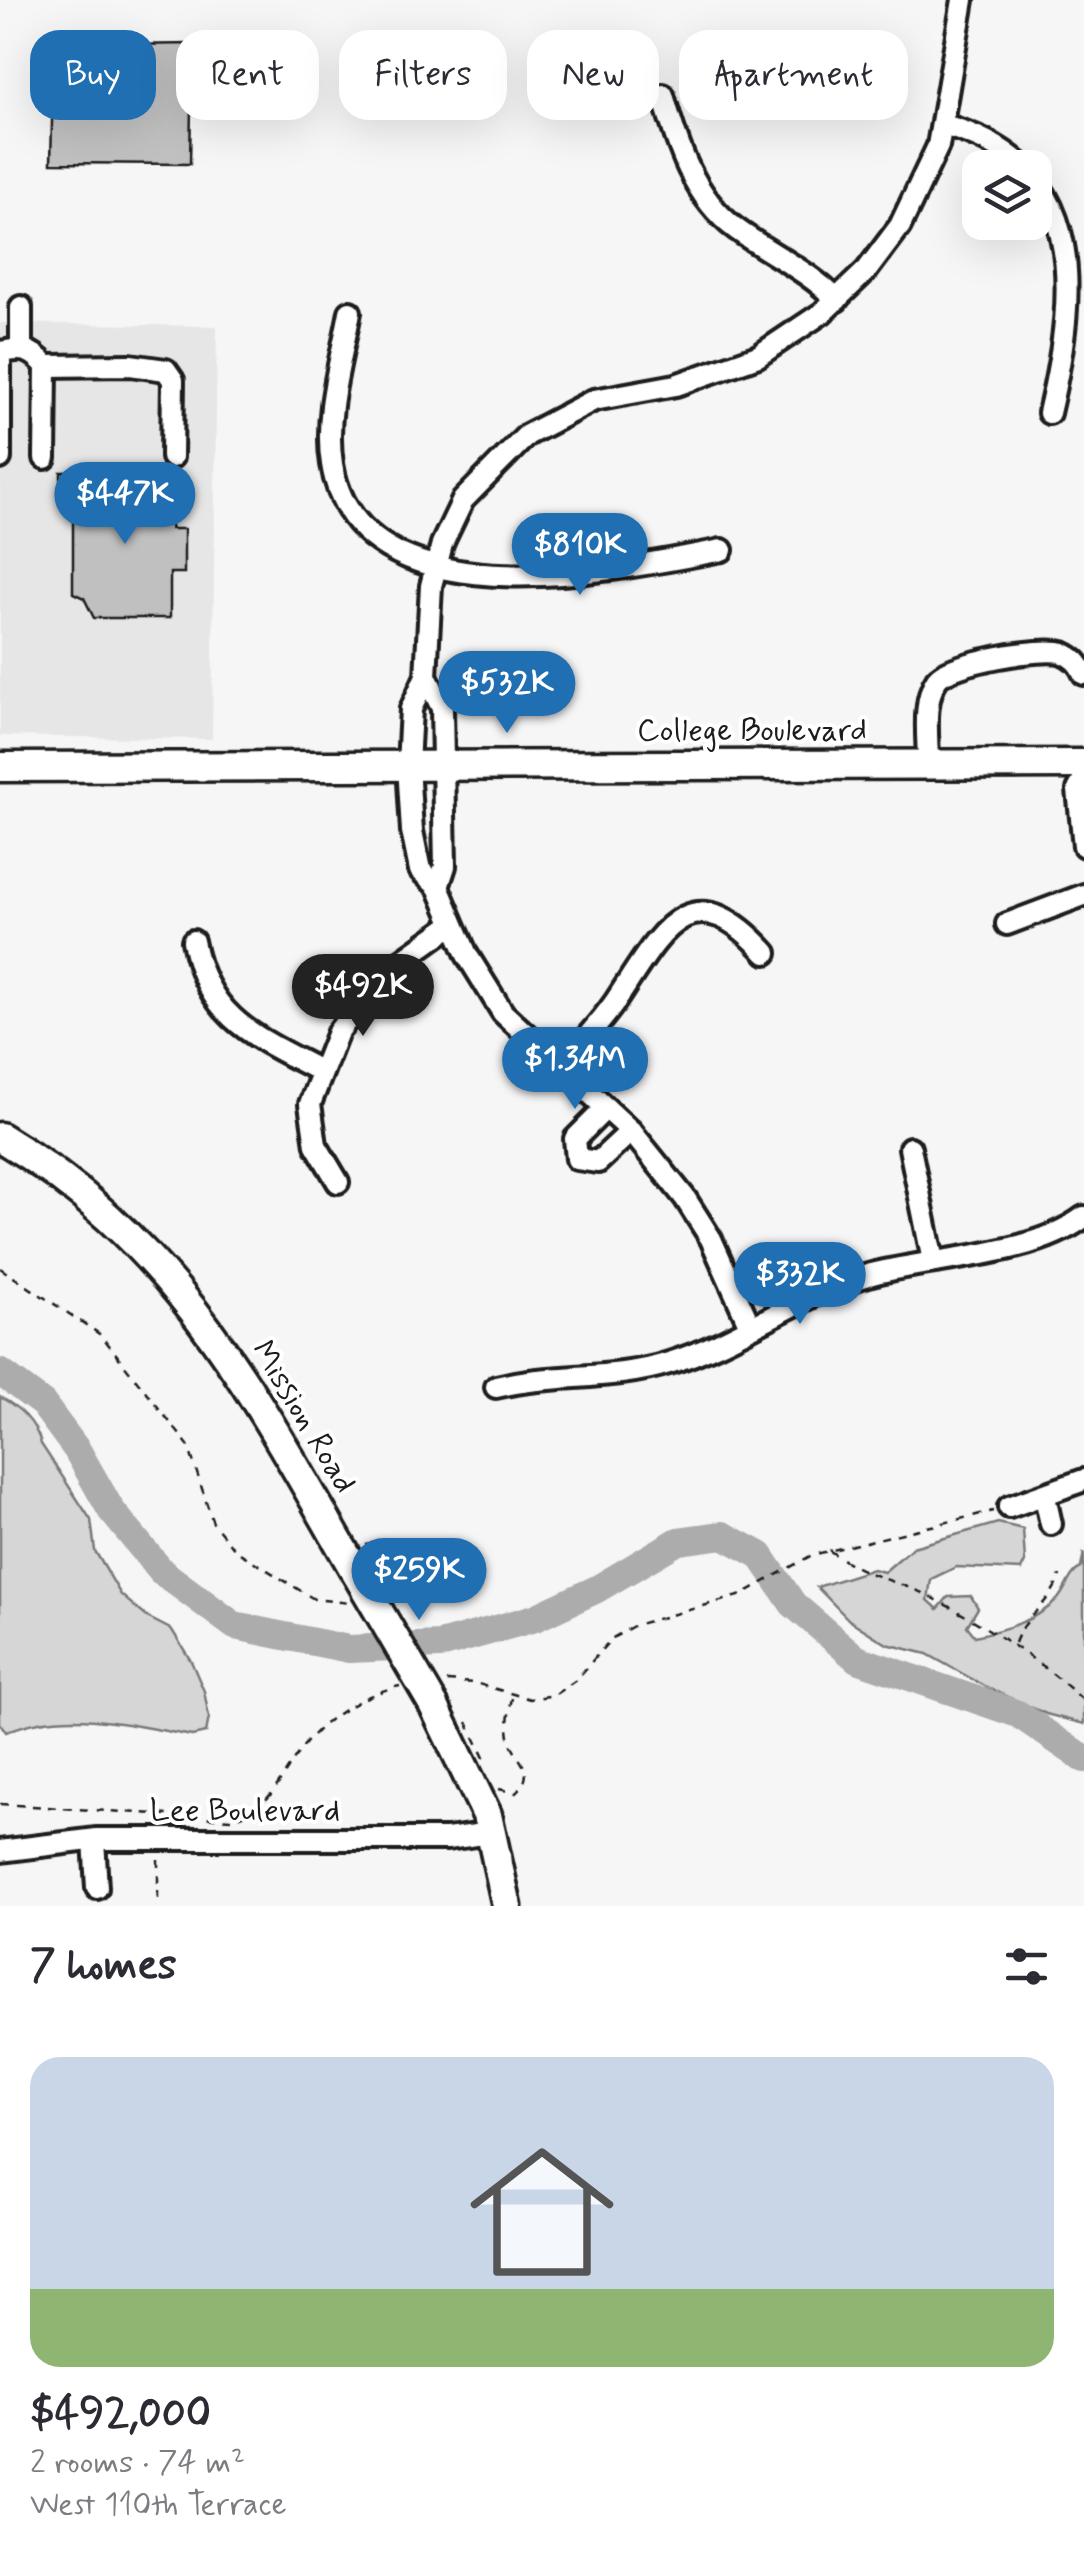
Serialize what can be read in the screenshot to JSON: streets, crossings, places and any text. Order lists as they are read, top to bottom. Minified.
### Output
{"streets":{"main road":["College Boulevard","Mission Road"],"street":["Lee Boulevard"]},"crossings":[["Mission Road","Lee Boulevard"]],"page":{"chip":["Buy","Rent","Filters","New","Apartment"],"price":["$447K","$810K","$532K","$492K","$1.34M","$332K","$259K"],"heading":"7 homes","list":[{"name":"$492,000","note":"2 rooms · 74 m² · West 110th Terrace"}]}}
